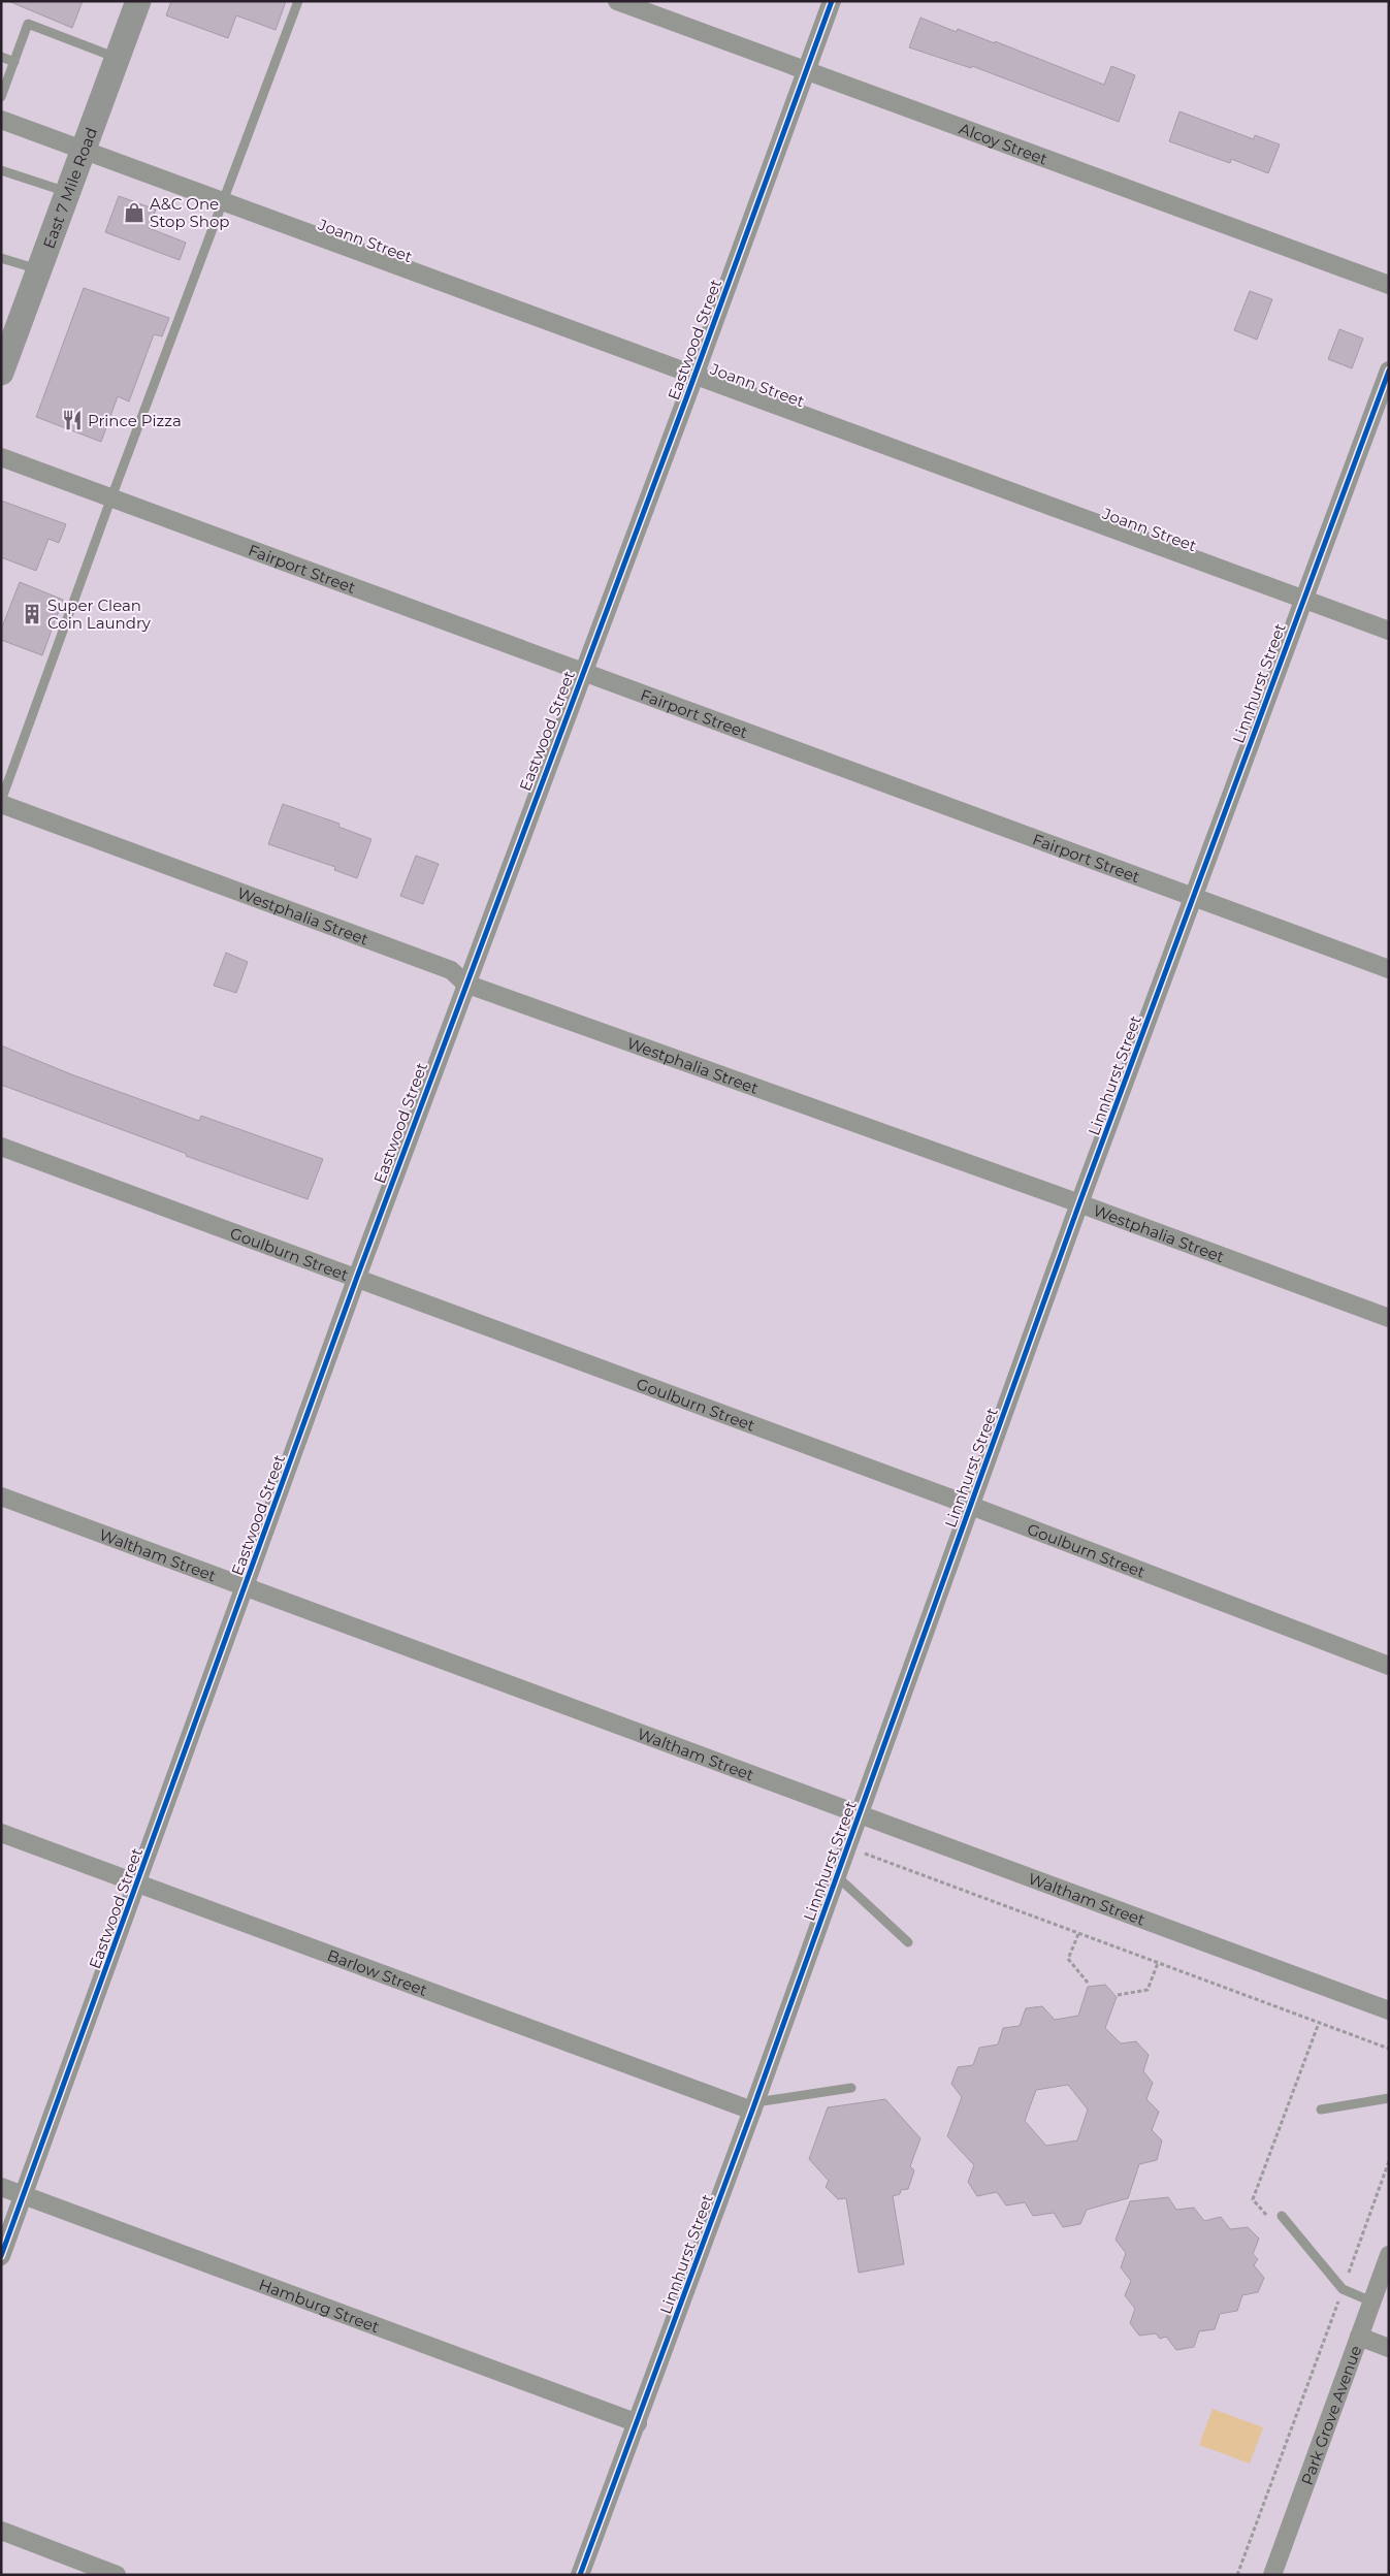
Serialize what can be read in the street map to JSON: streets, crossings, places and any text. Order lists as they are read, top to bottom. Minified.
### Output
{"streets":{"street":["Alcoy Street","East 7 Mile Road","Joann Street","Eastwood Street","Fairport Street","Linnhurst Street","Westphalia Street","Goulburn Street","Waltham Street","Barlow Street","Hamburg Street","Park Grove Avenue"]},"crossings":[["Alcoy Street","Eastwood Street"],["East 7 Mile Road","Joann Street"],["Joann Street","Eastwood Street"],["Joann Street","Linnhurst Street"],["Eastwood Street","Fairport Street"],["Eastwood Street","Westphalia Street"],["Eastwood Street","Goulburn Street"],["Eastwood Street","Waltham Street"],["Eastwood Street","Barlow Street"],["Eastwood Street","Hamburg Street"],["Fairport Street","Linnhurst Street"],["Linnhurst Street","Westphalia Street"],["Linnhurst Street","Goulburn Street"],["Linnhurst Street","Waltham Street"],["Linnhurst Street","Barlow Street"],["Linnhurst Street","Hamburg Street"]],"places":{"shop":["A&C One Stop Shop"],"restaurant":["Prince Pizza"],"building":["Super Clean Coin Laundry"]}}
